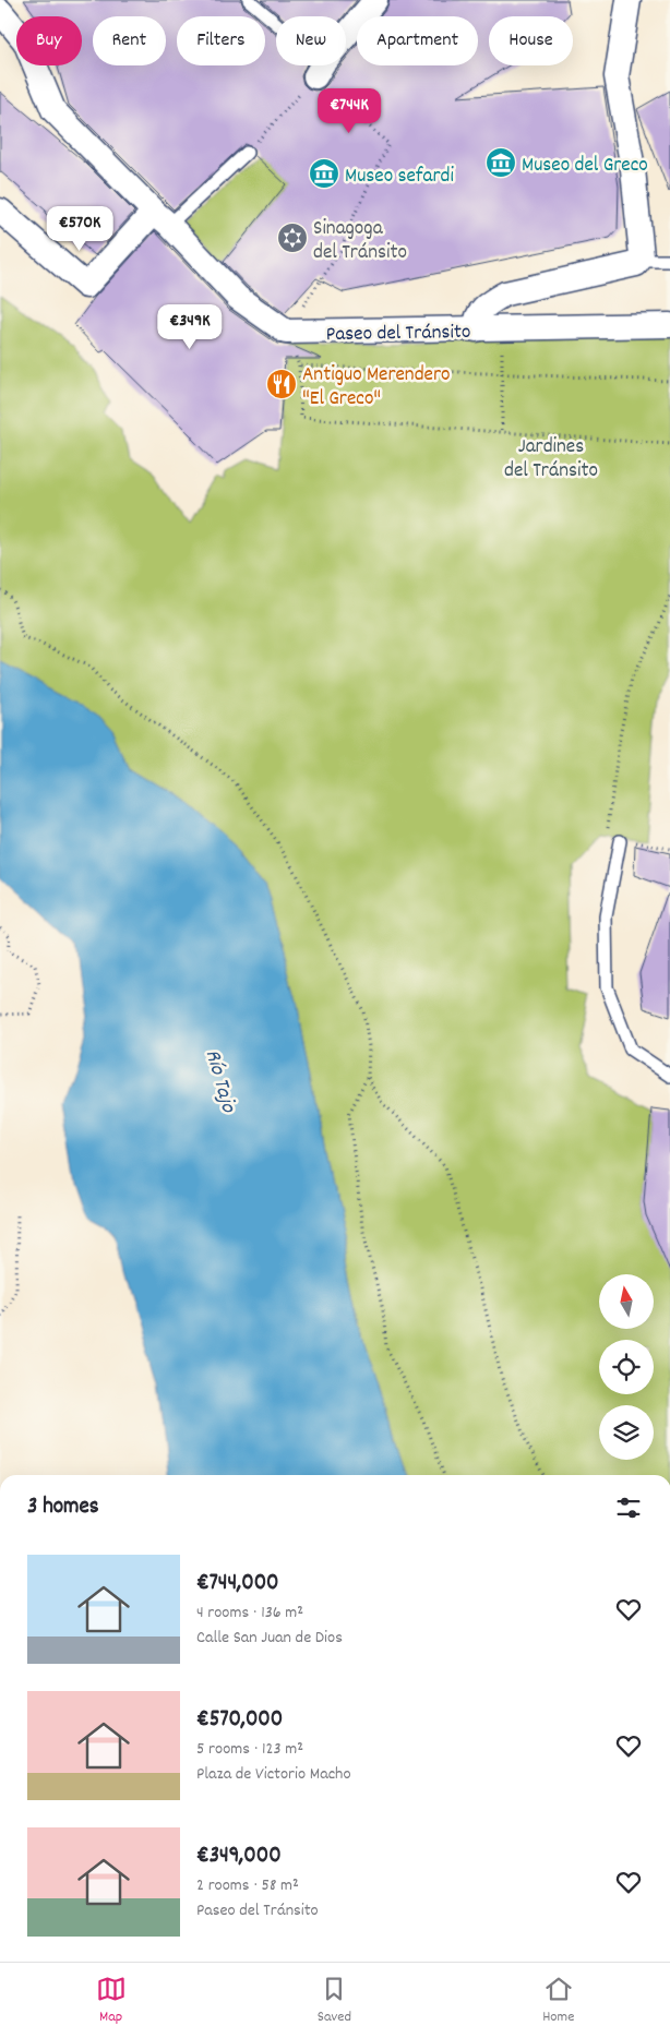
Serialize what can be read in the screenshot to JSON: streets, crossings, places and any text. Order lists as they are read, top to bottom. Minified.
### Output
{"streets":{"street":["Paseo del Tránsito"]},"water":["Río Tajo"],"parks":["Jardines del Tránsito"],"places":{"museum":["Museo del Greco","Museo sefardi"],"synagogue":["Sinagoga del Tránsito"],"restaurant":["Antiguo Merendero \"El Greco\""]},"north":"top","page":{"chip":["Buy","Rent","Filters","New","Apartment","House"],"price":["€744K","€570K","€349K"],"heading":"3 homes","list":[{"name":"€744,000","note":"4 rooms · 136 m² · Calle San Juan de Dios"},{"name":"€570,000","note":"5 rooms · 123 m² · Plaza de Victorio Macho"},{"name":"€349,000","note":"2 rooms · 58 m² · Paseo del Tránsito"}],"tabs":["Map","Saved","Home"]}}
